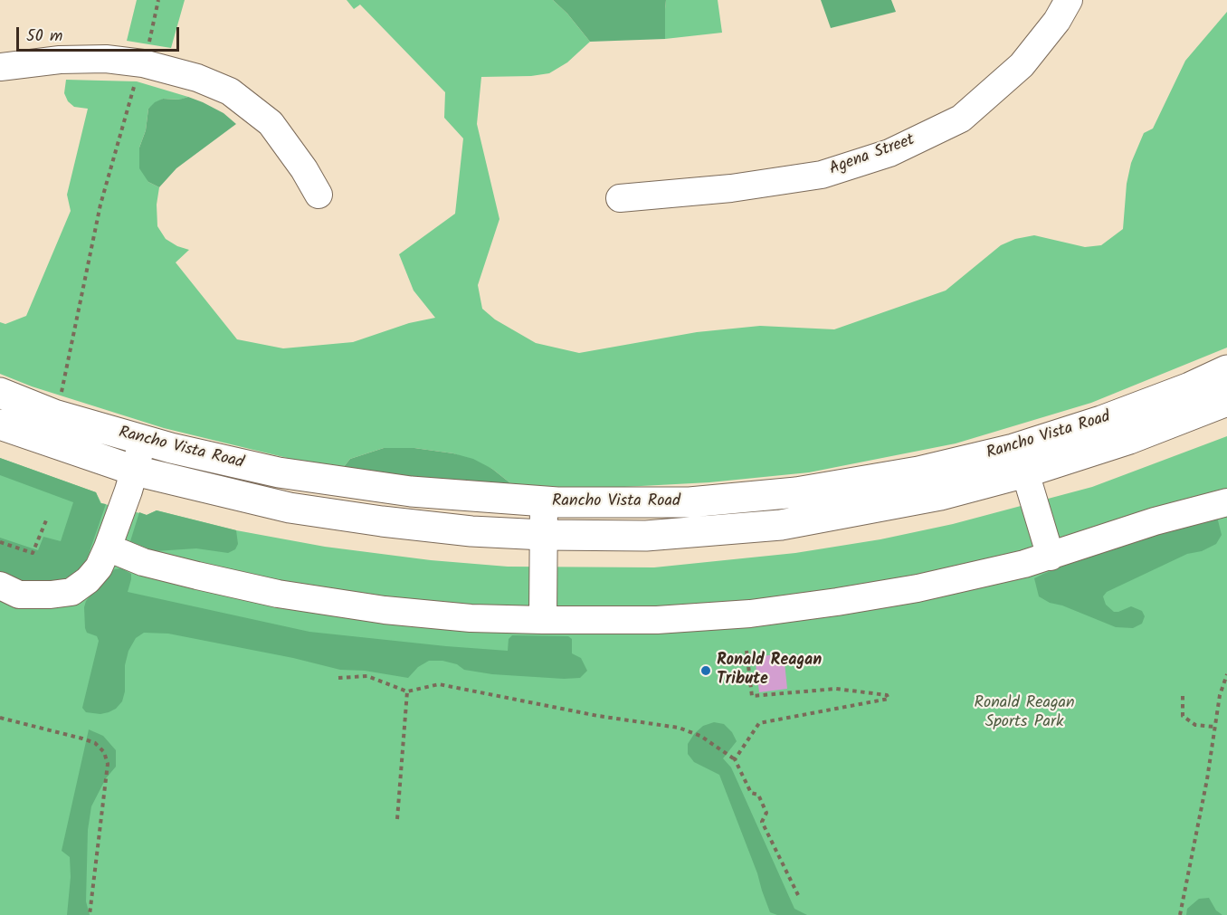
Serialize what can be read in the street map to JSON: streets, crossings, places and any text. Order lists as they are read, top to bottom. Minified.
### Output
{"streets":{"main road":["Rancho Vista Road"],"street":["Agena Street"]},"parks":["Ronald Reagan Sports Park"],"places":["Ronald Reagan Tribute"],"scale_bar":"50 m"}
